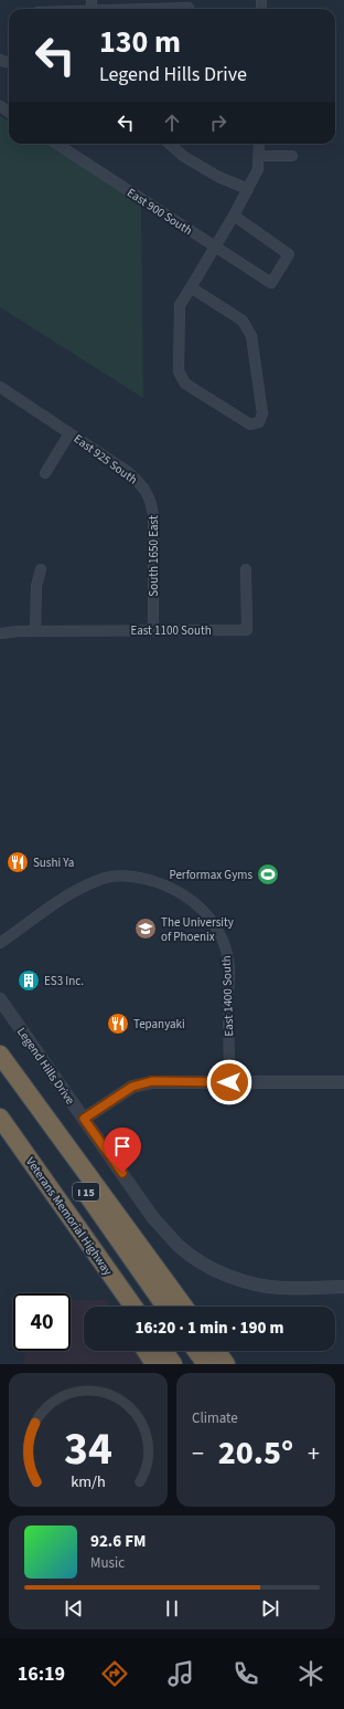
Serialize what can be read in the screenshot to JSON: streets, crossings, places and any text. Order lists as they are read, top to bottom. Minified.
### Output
{"streets":{"highway":["I 15","Veterans Memorial Highway"],"street":["East 900 South","East 925 South","South 1650 East","East 1100 South","East 1400 South","Legend Hills Drive"]},"crossings":[["East 925 South","South 1650 East"],["South 1650 East","East 1100 South"]],"places":{"restaurant":["Sushi Ya","Tepanyaki"],"sports":["Performax Gyms"],"school or university":["The University of Phoenix"],"building":["ES3 Inc."]},"page":{"turn":["130 m","Legend Hills Drive"],"limit":"40","trip":"16:20 · 1 min · 190 m","tile":"Climate","heat":["−","20.5°","+"],"song":["92.6 FM","Music"],"tabs":"16:19","gauge":["34","km/h"]}}
